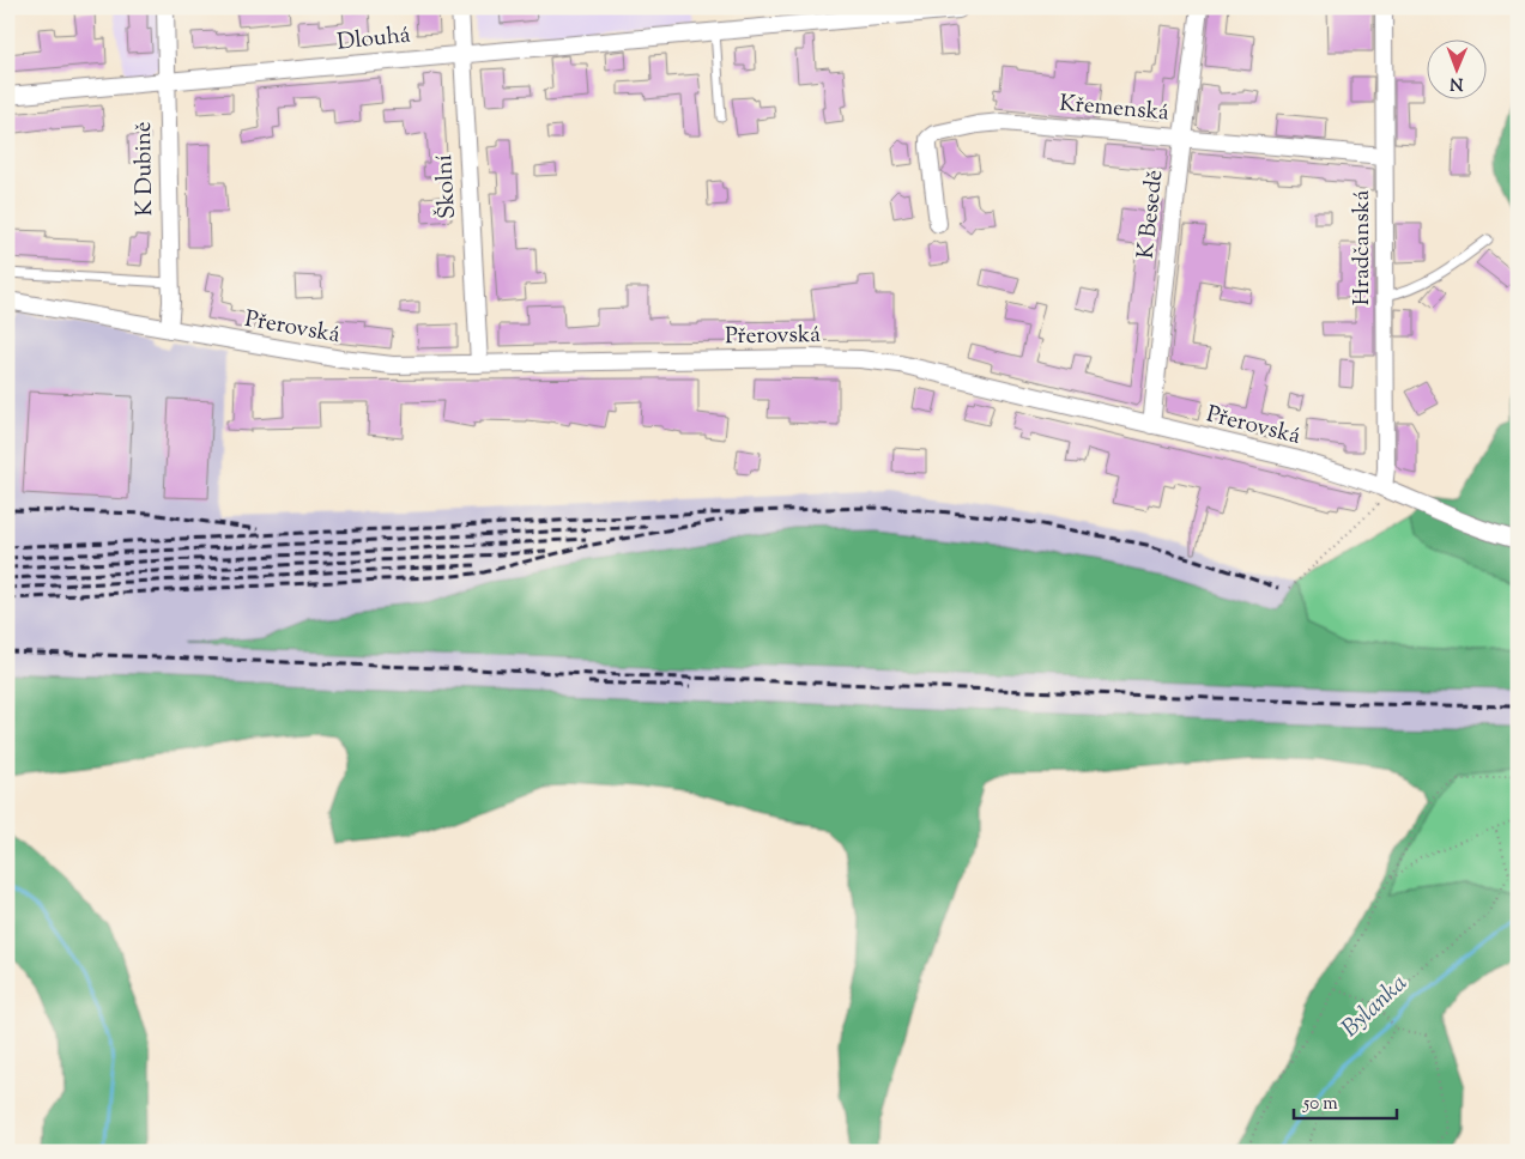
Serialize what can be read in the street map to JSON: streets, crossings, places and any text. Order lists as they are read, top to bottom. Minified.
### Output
{"streets":{"street":["Dlouhá","Křemenská","K Dubině","Školní","K Besedě","Hradčanská","Přerovská"]},"crossings":[["Dlouhá","K Dubině"],["Dlouhá","Školní"],["Křemenská","K Besedě"],["Křemenská","Hradčanská"],["K Dubině","Přerovská"],["Školní","Přerovská"],["K Besedě","Přerovská"],["Hradčanská","Přerovská"]],"water":["Bylanka"],"scale_bar":"50 m","north":"bottom"}
